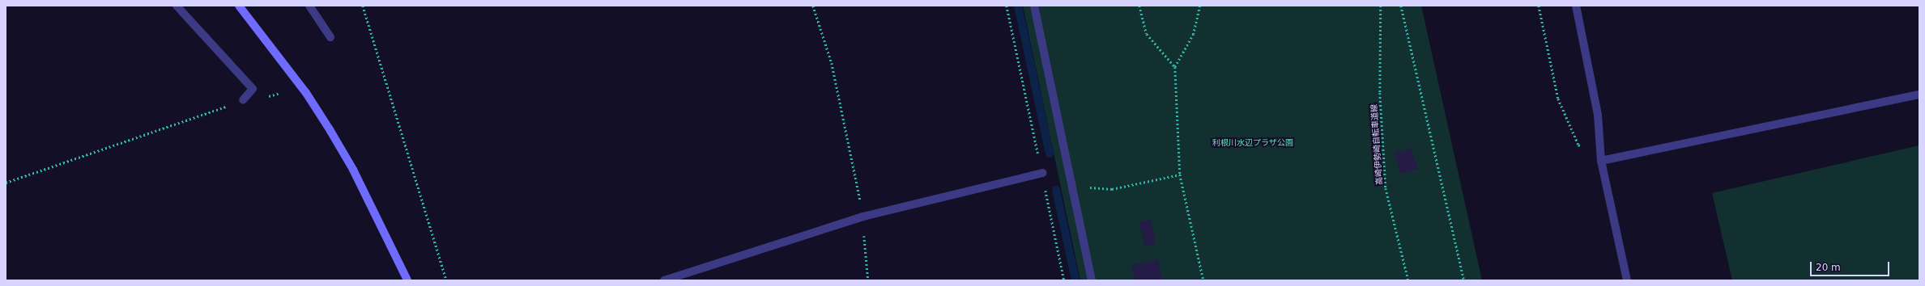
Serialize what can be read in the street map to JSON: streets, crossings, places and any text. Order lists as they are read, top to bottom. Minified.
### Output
{"streets":{"path":["高崎伊勢崎自転車道線"]},"parks":["利根川水辺プラザ公園"],"scale_bar":"20 m"}
